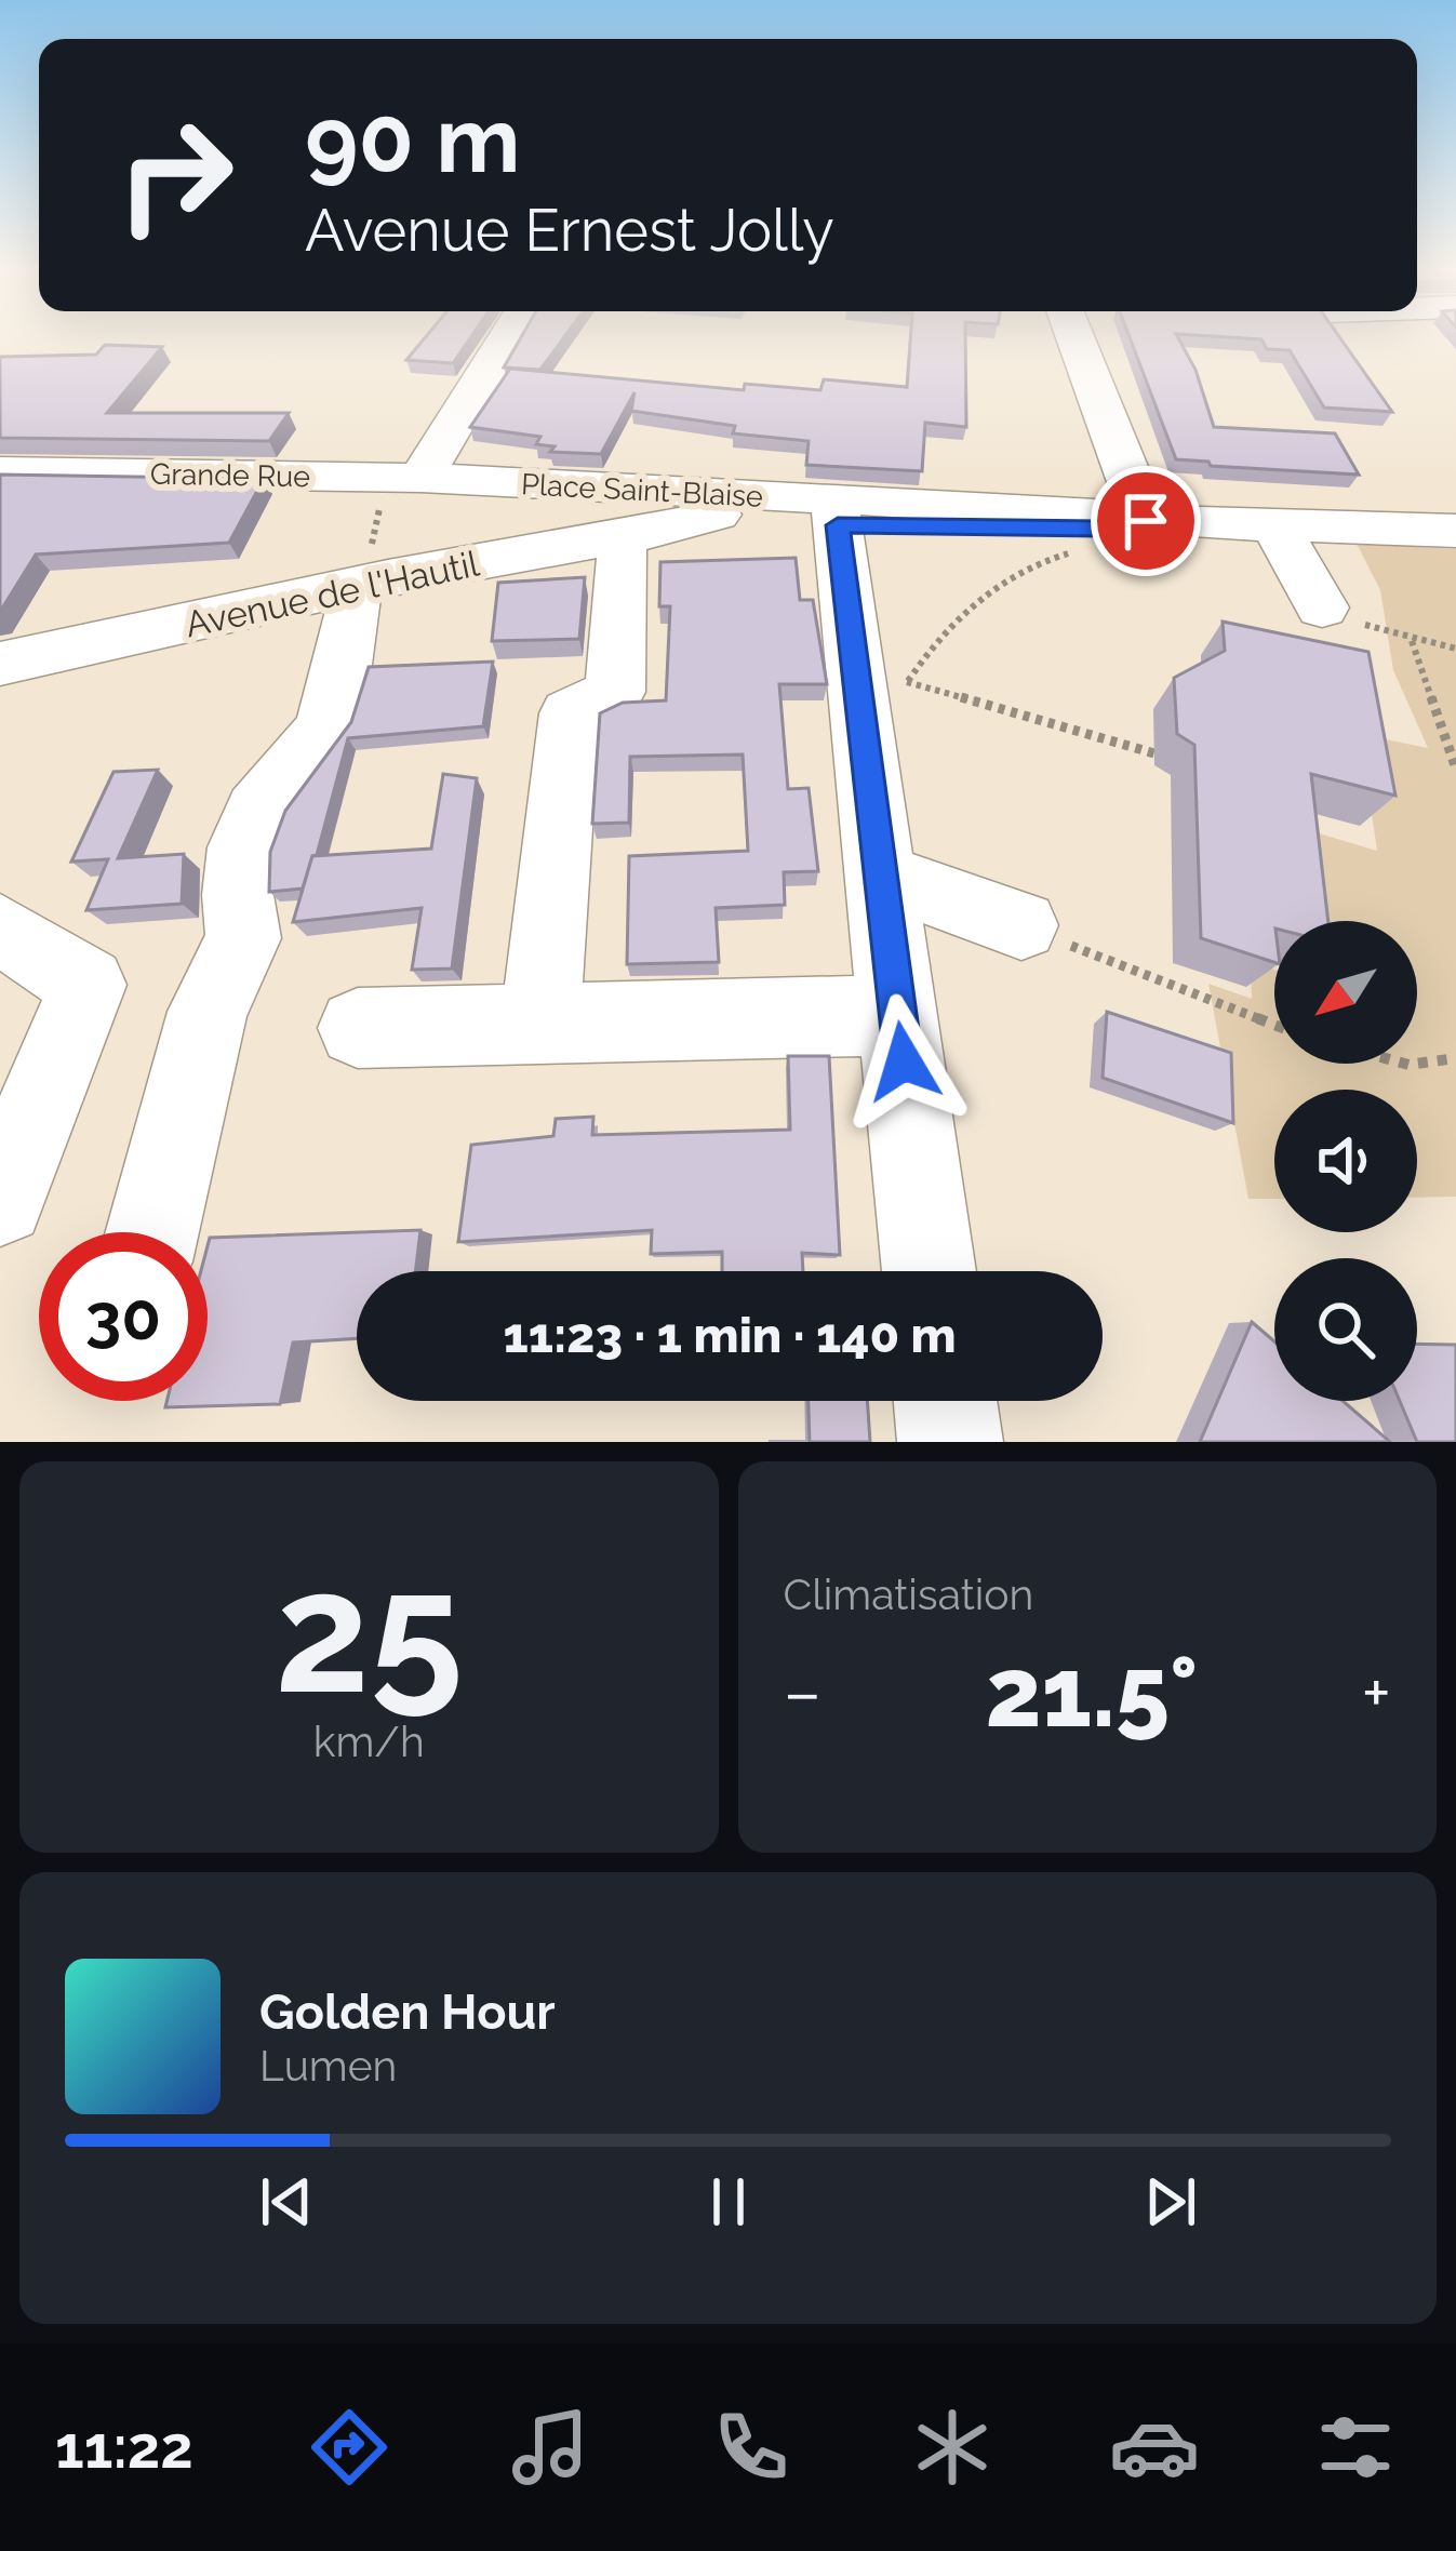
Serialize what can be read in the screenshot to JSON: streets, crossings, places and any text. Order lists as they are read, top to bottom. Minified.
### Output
{"streets":{"street":["Grande Rue","Place Saint-Blaise","Avenue de l'Hautil"]},"crossings":[["Grande Rue","Place Saint-Blaise"],["Place Saint-Blaise","Avenue de l'Hautil"]],"north":"bottom left","page":{"turn":["90 m","Avenue Ernest Jolly"],"limit":"30","trip":"11:23 · 1 min · 140 m","tile":[["25","km/h"],"Climatisation"],"heat":["−","21.5°","+"],"song":["Golden Hour","Lumen"],"tabs":"11:22"}}
